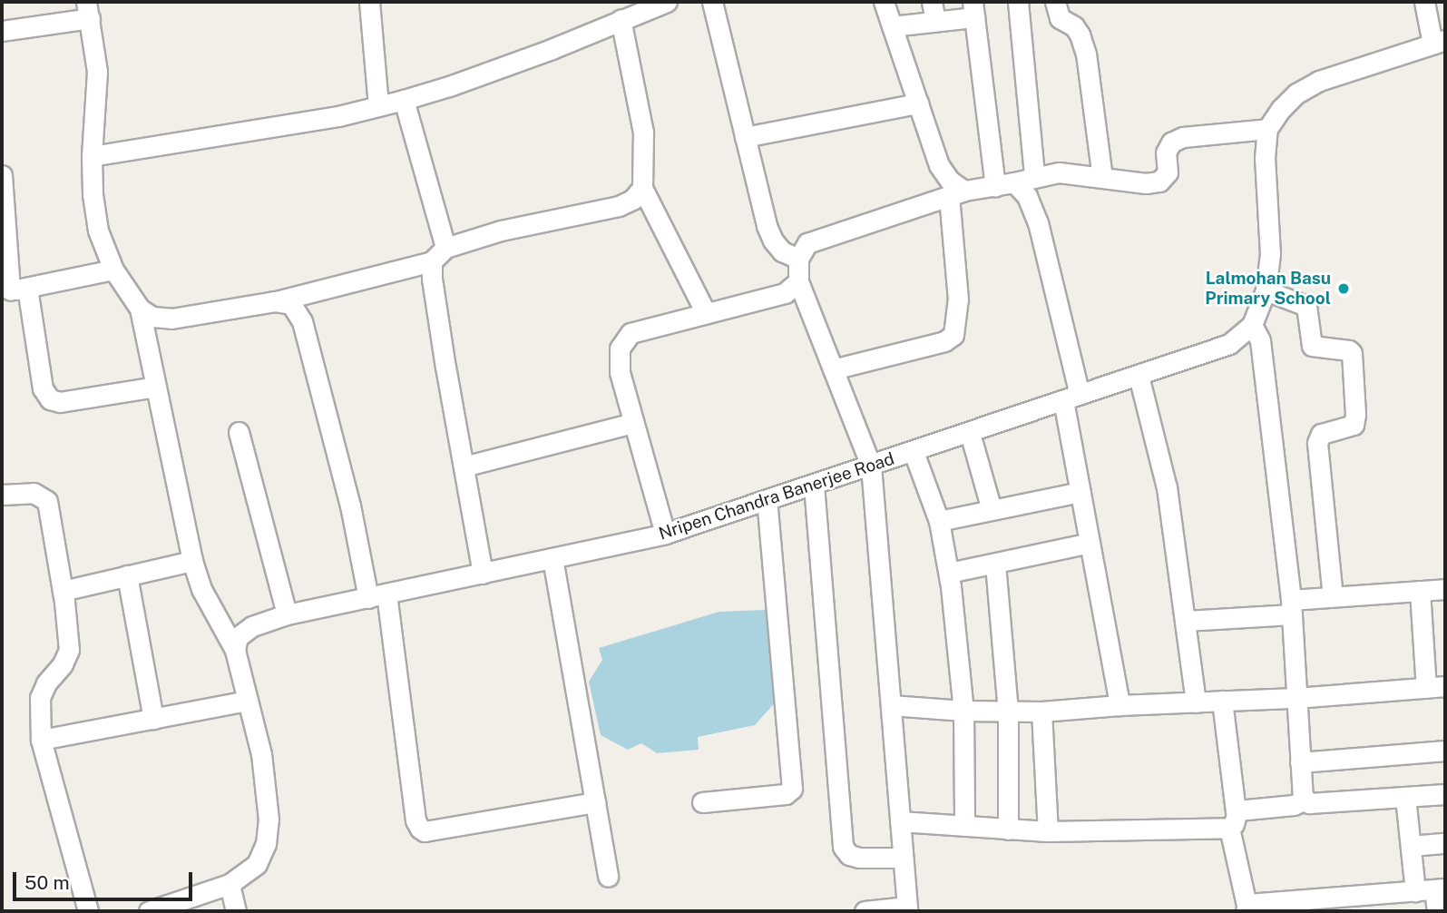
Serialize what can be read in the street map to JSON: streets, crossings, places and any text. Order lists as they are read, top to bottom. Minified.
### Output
{"streets":{"street":["Nripen Chandra Banerjee Road"]},"places":["Lalmohan Basu Primary School"],"scale_bar":"50 m"}
